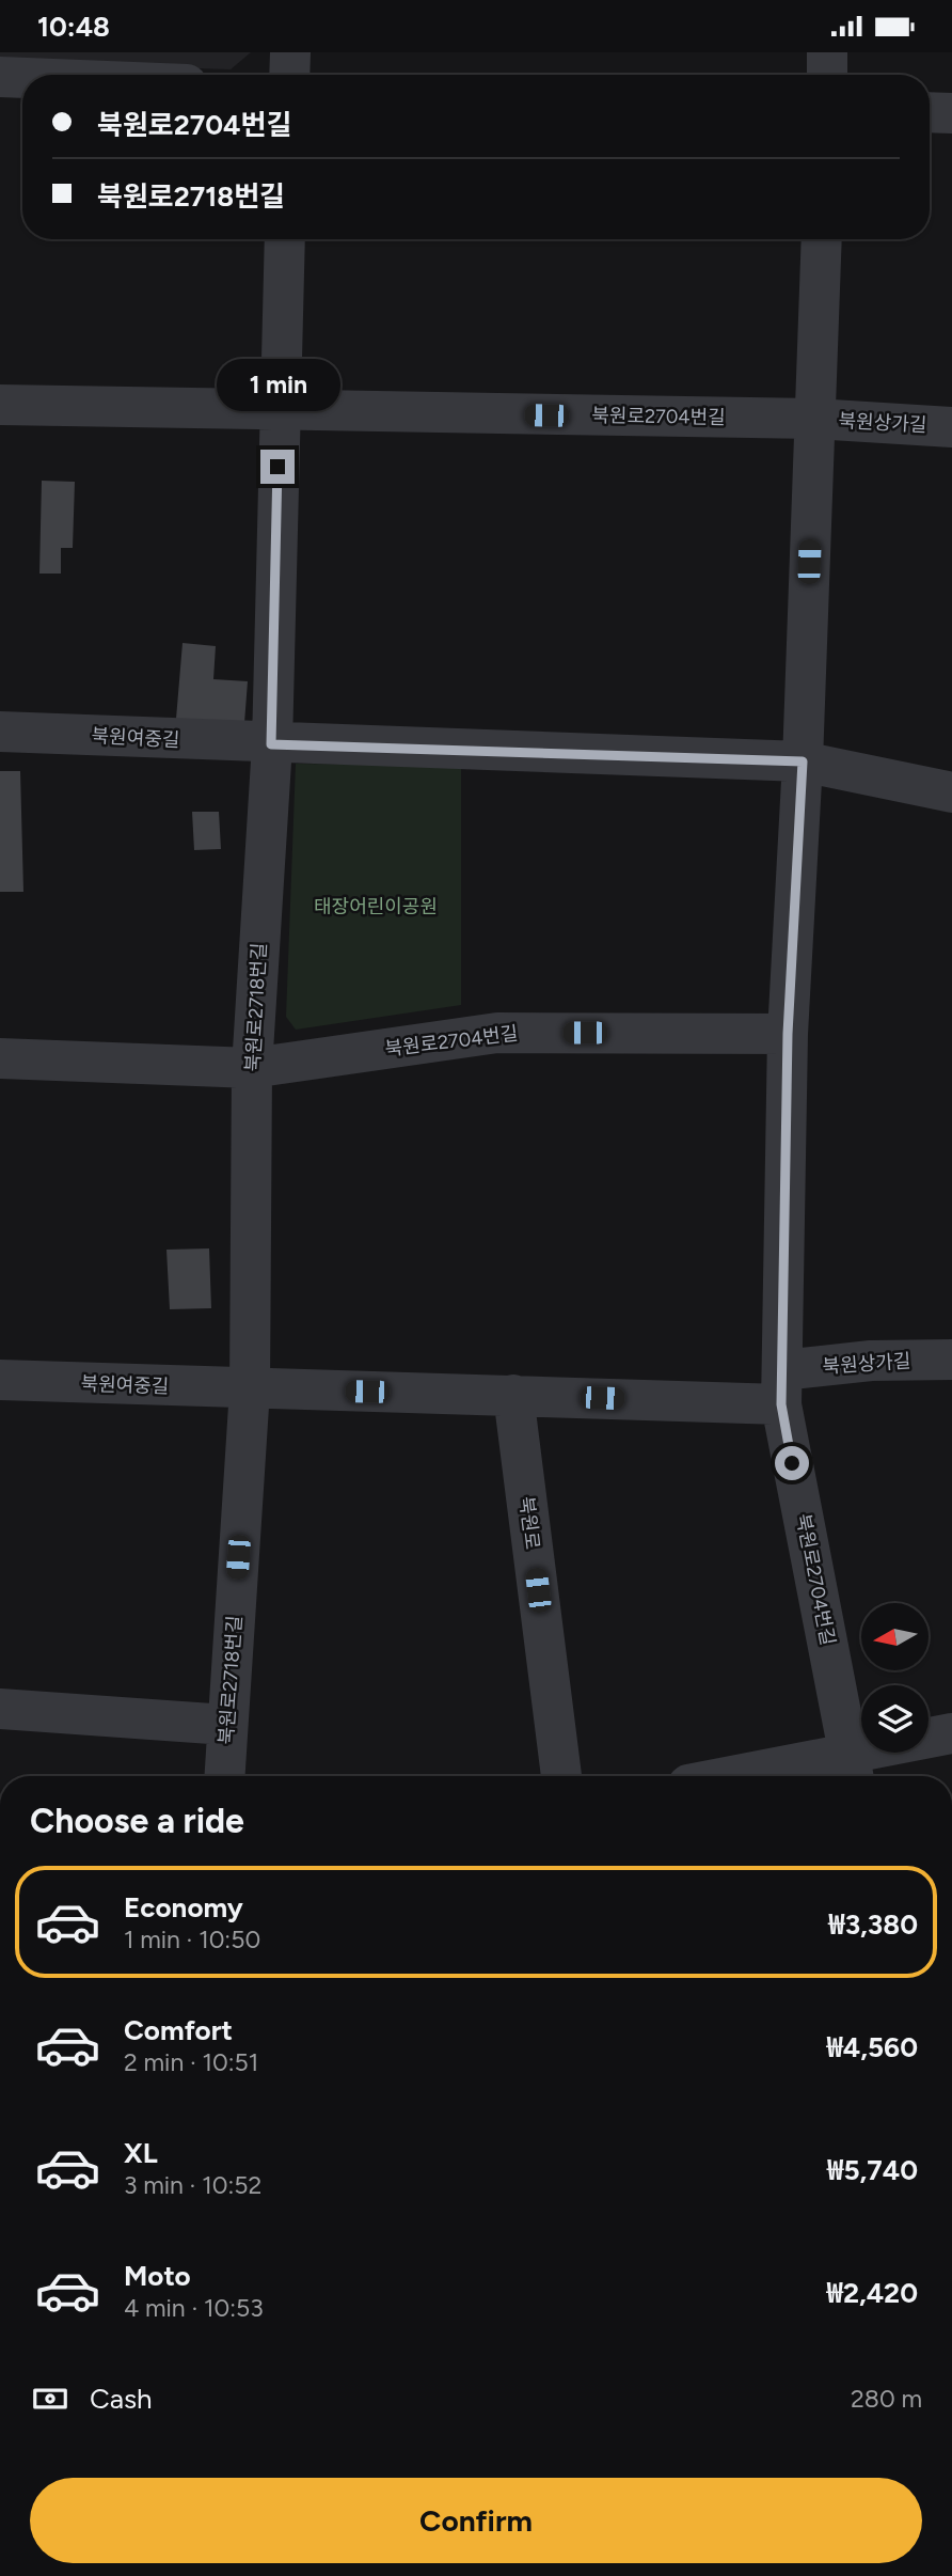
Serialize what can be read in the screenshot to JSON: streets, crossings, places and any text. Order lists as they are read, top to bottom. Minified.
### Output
{"streets":{"street":["북원로2704번길","북원상가길","북원여중길","북원로2718번길","북원로"]},"crossings":[["북원로2704번길","북원상가길"],["북원로2704번길","북원로2718번길"],["북원여중길","북원로2718번길"]],"parks":["태장어린이공원"],"north":"left","page":{"status":"10:48","banner":["북원로2704번길","북원로2718번길"],"bubble":"1 min","heading":"Choose a ride","list":[{"name":"Economy","note":"1 min · 10:50","value":"₩3,380"},{"name":"Comfort","note":"2 min · 10:51","value":"₩4,560"},{"name":"XL","note":"3 min · 10:52","value":"₩5,740"},{"name":"Moto","note":"4 min · 10:53","value":"₩2,420"}],"pay":["Cash","280 m"],"buttons":"Confirm"}}
